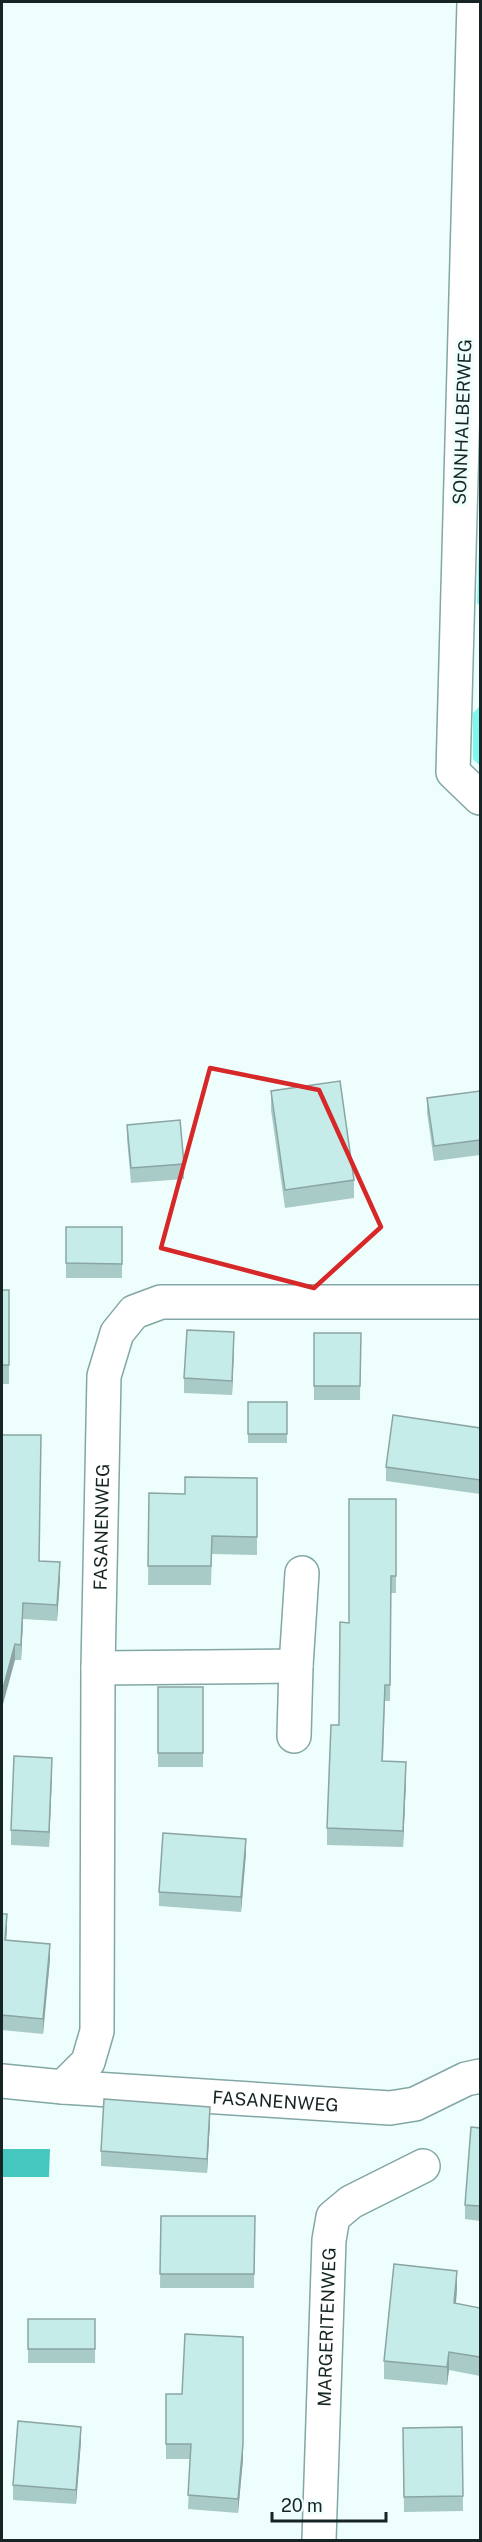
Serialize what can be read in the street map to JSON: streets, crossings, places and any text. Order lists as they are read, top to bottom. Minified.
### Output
{"streets":{"street":["SONNHALBERWEG","FASANENWEG","MARGERITENWEG"]},"scale_bar":"20 m"}
